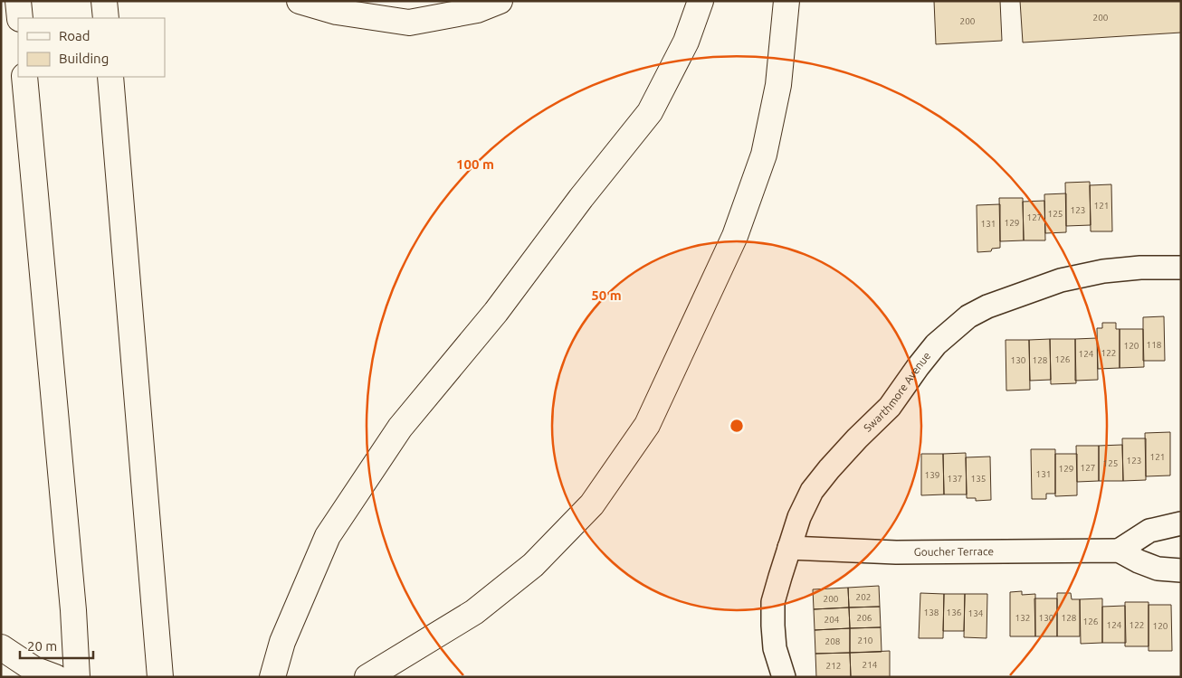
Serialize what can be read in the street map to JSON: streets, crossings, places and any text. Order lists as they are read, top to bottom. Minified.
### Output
{"streets":{"street":["Swarthmore Avenue","Goucher Terrace"]},"crossings":[["Swarthmore Avenue","Goucher Terrace"]],"house_numbers":["200","200","121","123","125","127","129","131","118","120","122","124","126","130","128","121","123","125","127","129","131","139","137","135","202","200","138","136","134","206","132","130","128","204","126","124","122","120","210","208","214","212"],"legend":["Road","Building"],"scale_bar":"20 m","rings":["100 m","50 m"]}
